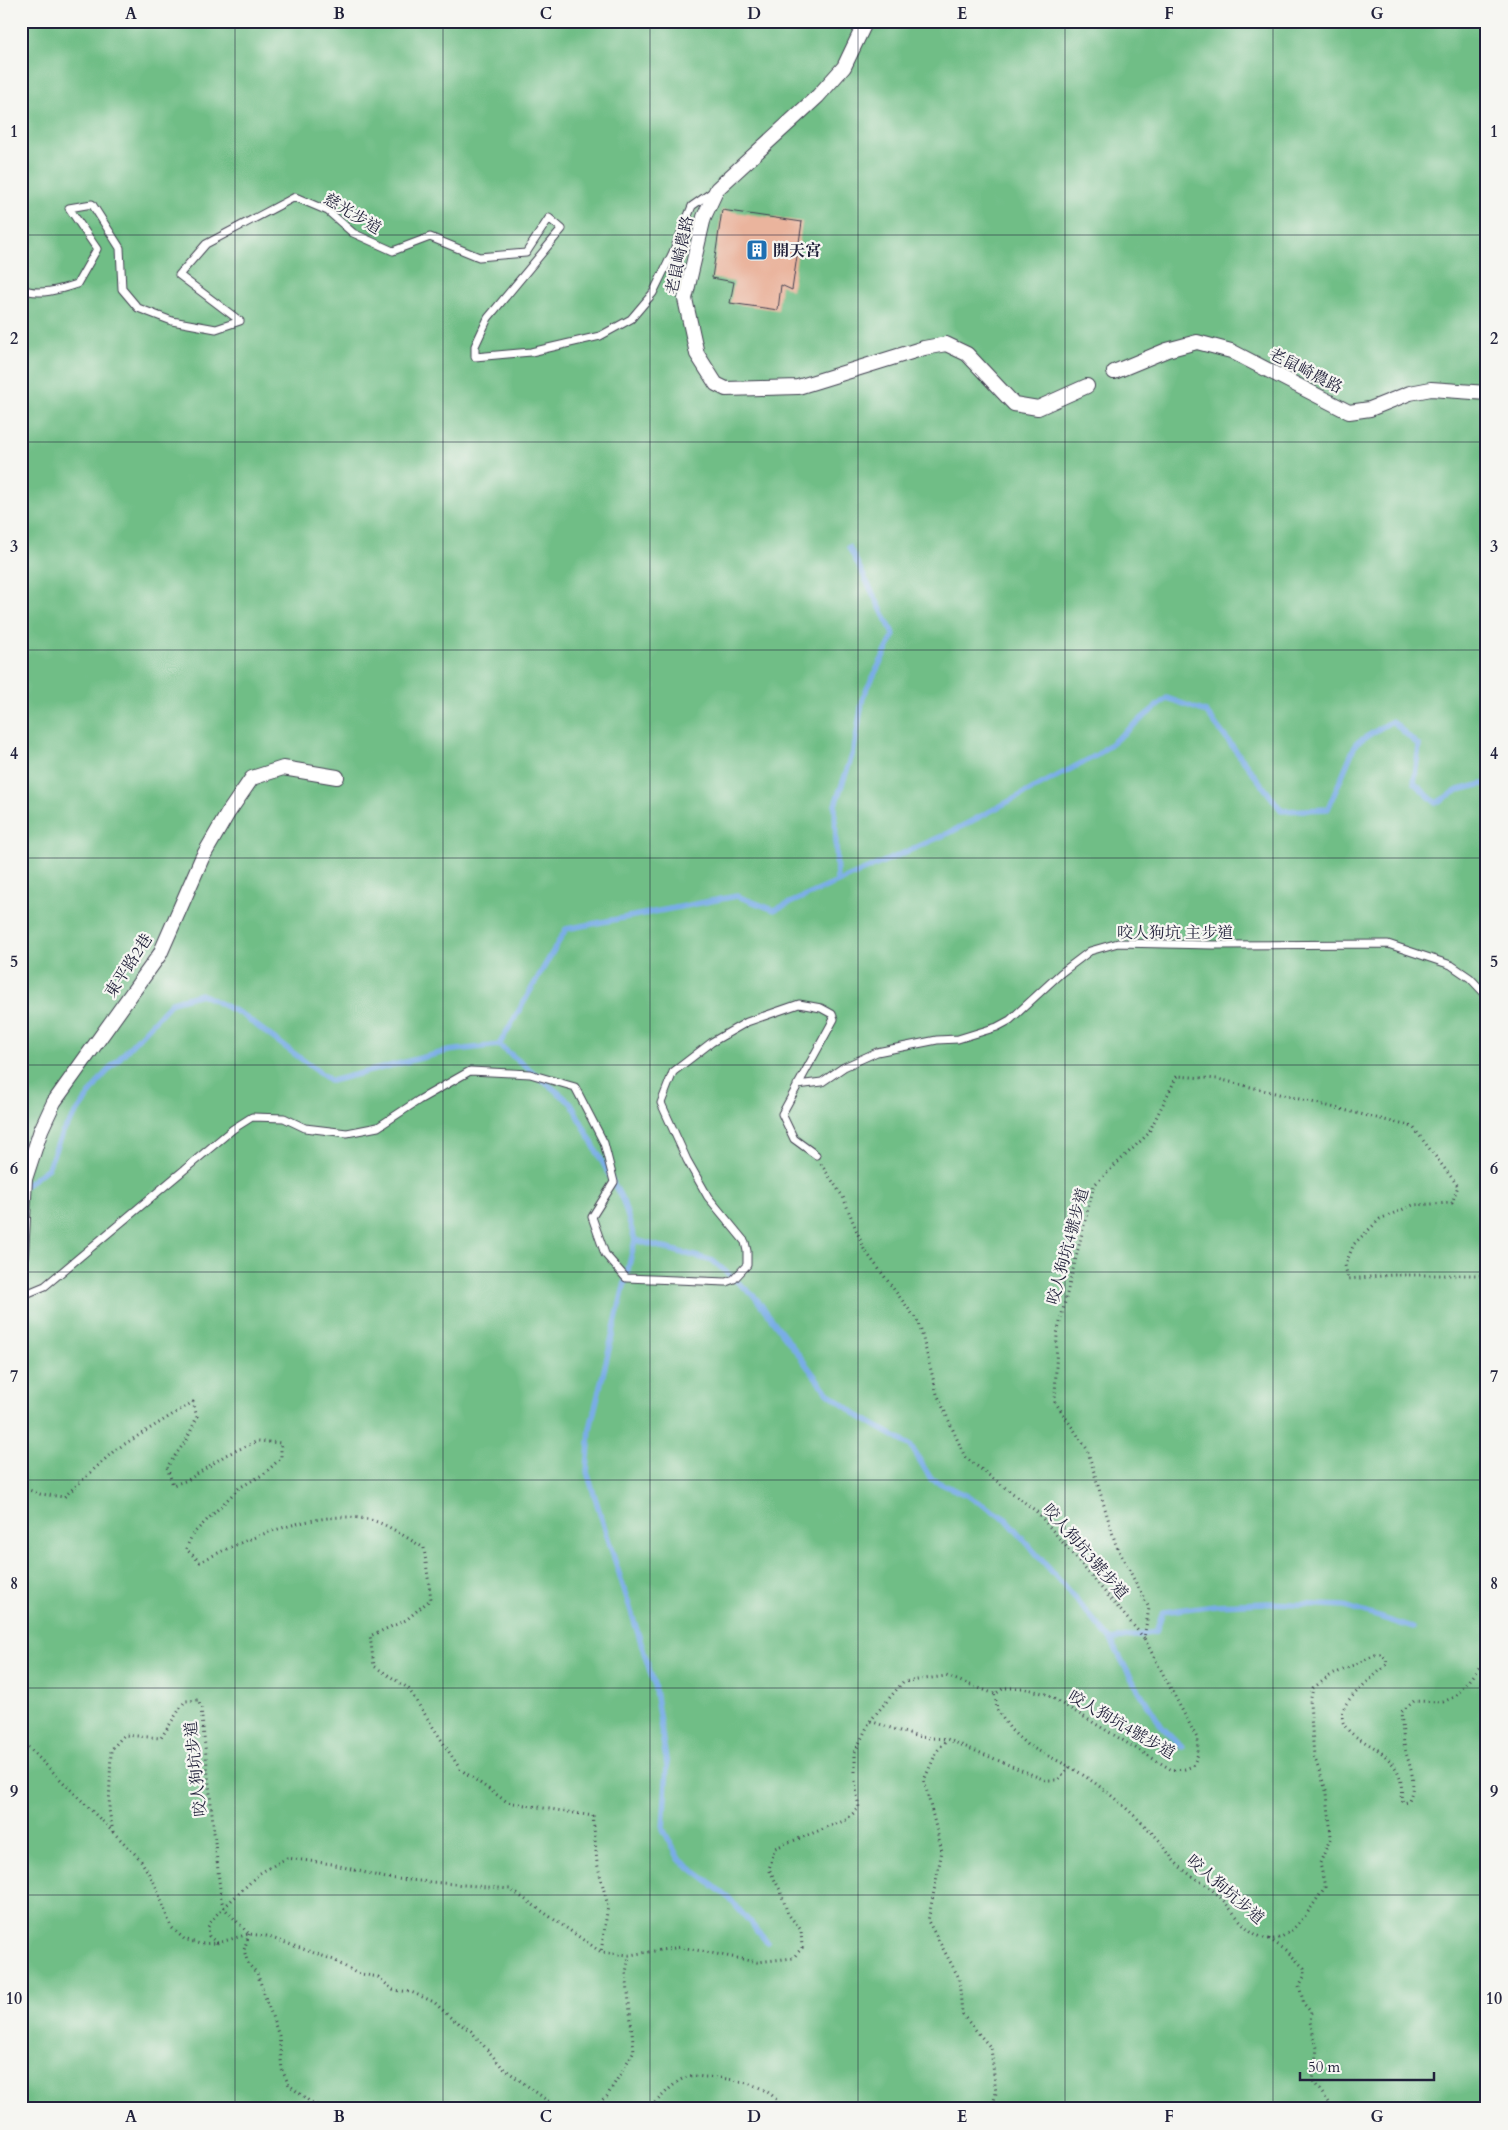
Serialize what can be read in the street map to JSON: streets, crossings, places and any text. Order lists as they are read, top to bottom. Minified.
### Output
{"streets":{"street":["老鼠崎農路","東平路2巷"],"lane":["慈光步道","咬人狗坑 主步道"],"path":["咬人狗坑4號步道","咬人狗坑3號步道","咬人狗坑步道"]},"crossings":[["慈光步道","老鼠崎農路"],["咬人狗坑4號步道","咬人狗坑3號步道"],["咬人狗坑4號步道","咬人狗坑步道"]],"places":{"building":["開天宮"]},"scale_bar":"50 m","grid":{"columns":["A","B","C","D","E","F","G"],"rows":["1","2","3","4","5","6","7","8","9","10"]}}
